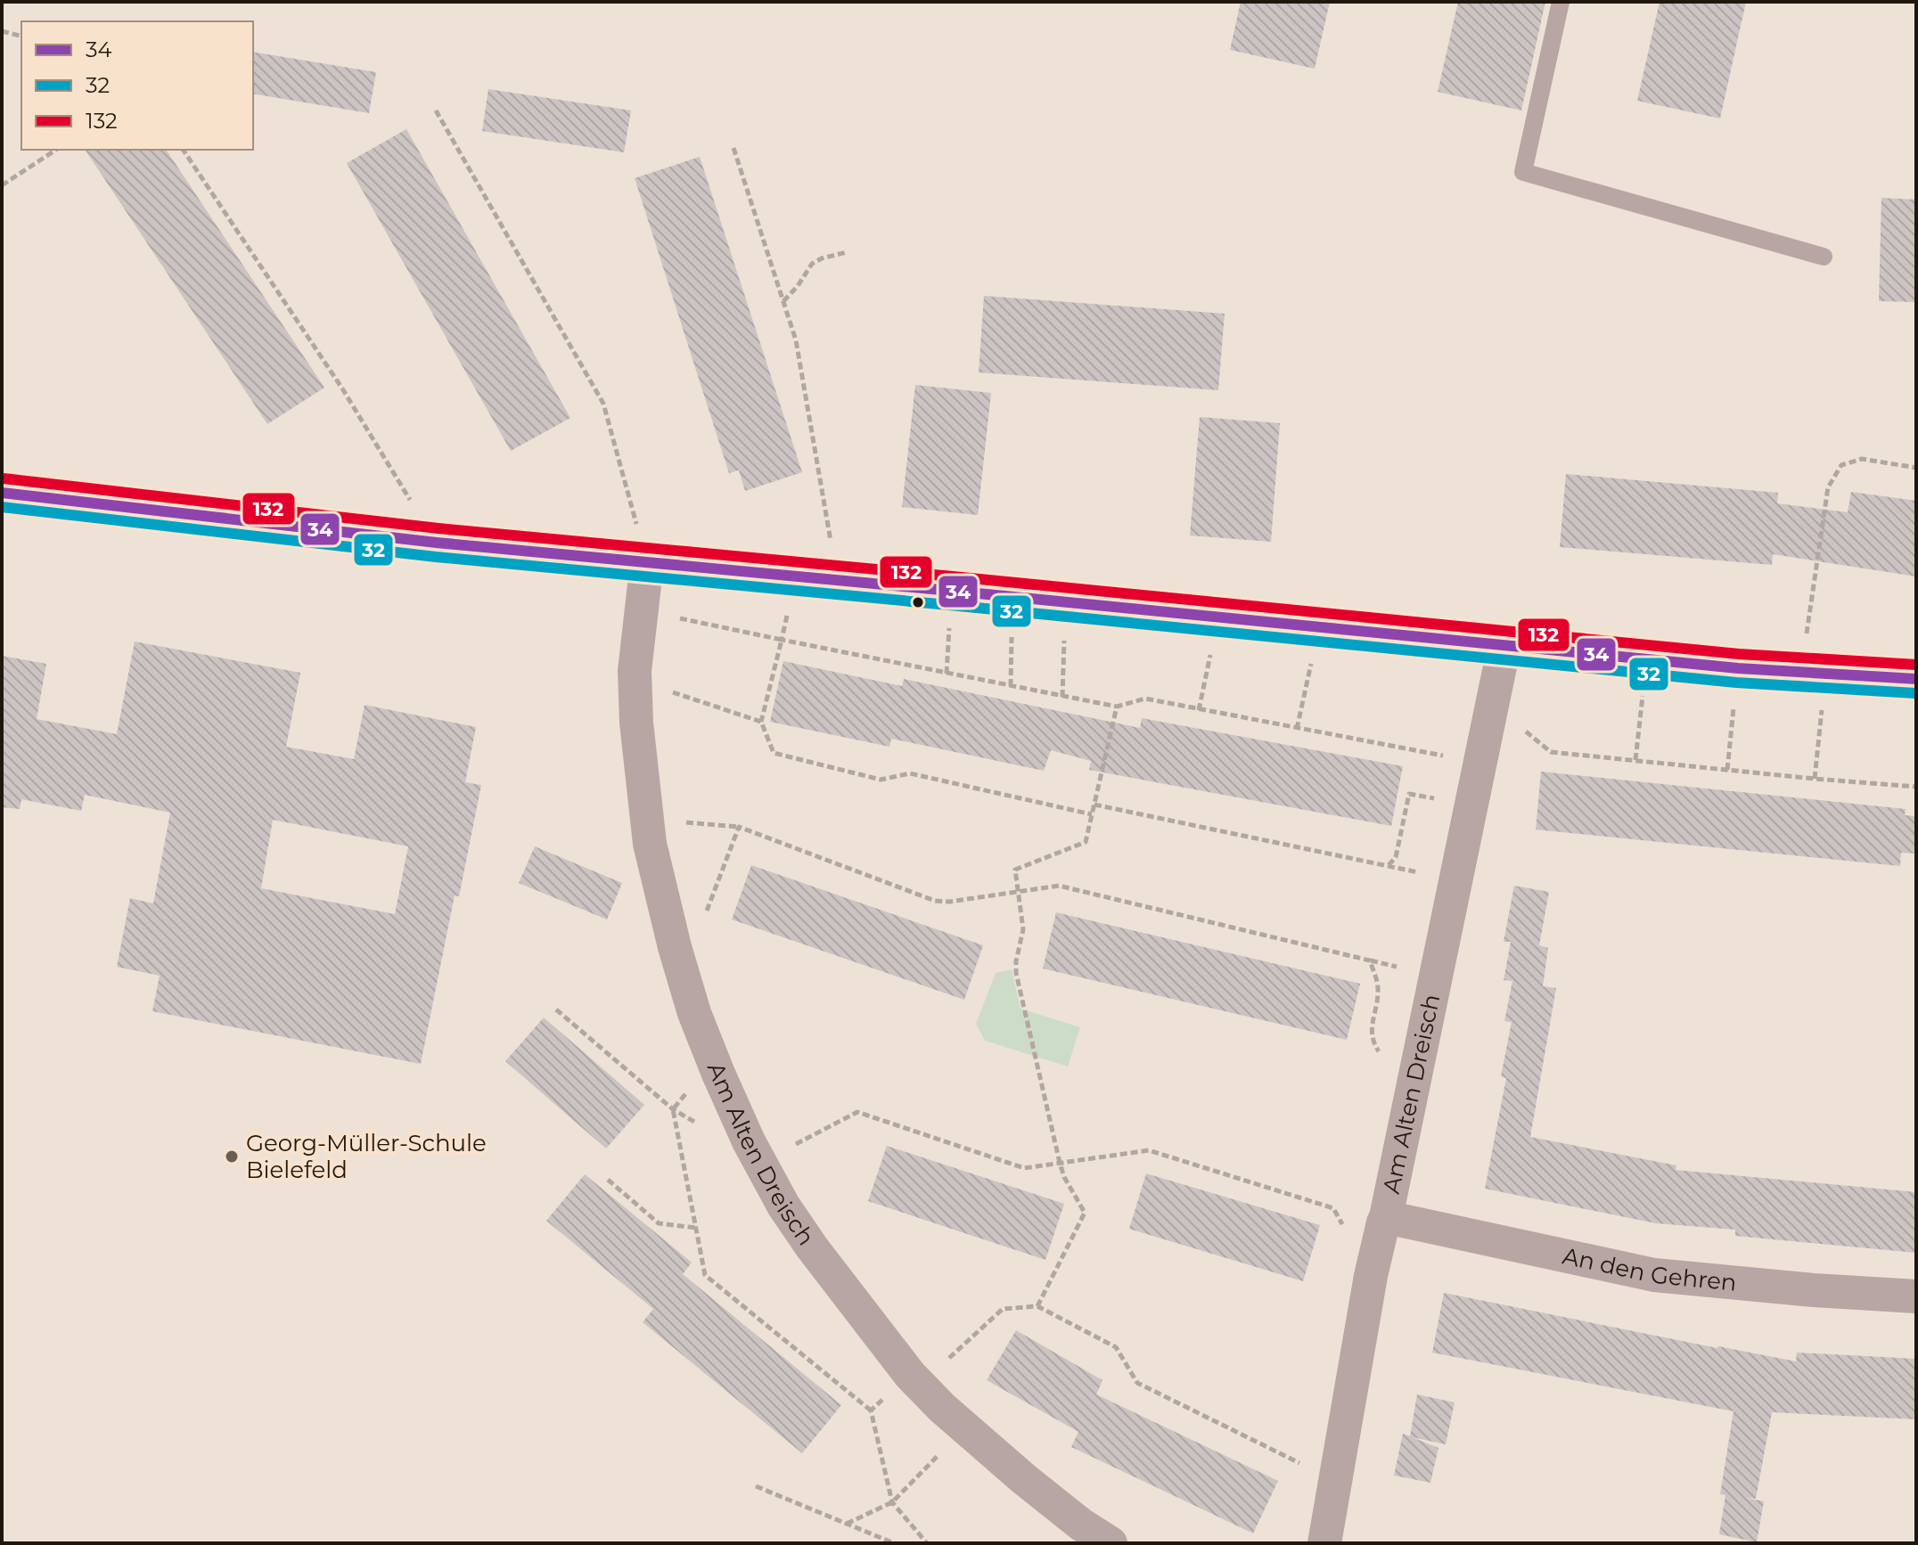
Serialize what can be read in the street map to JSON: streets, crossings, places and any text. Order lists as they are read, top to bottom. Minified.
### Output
{"streets":{"street":["Am Alten Dreisch","An den Gehren"]},"crossings":[["Am Alten Dreisch","An den Gehren"]],"places":["Georg-Müller-Schule Bielefeld"],"lines":["transit line 132","transit line 34","transit line 32"],"legend":["34","32","132"]}
